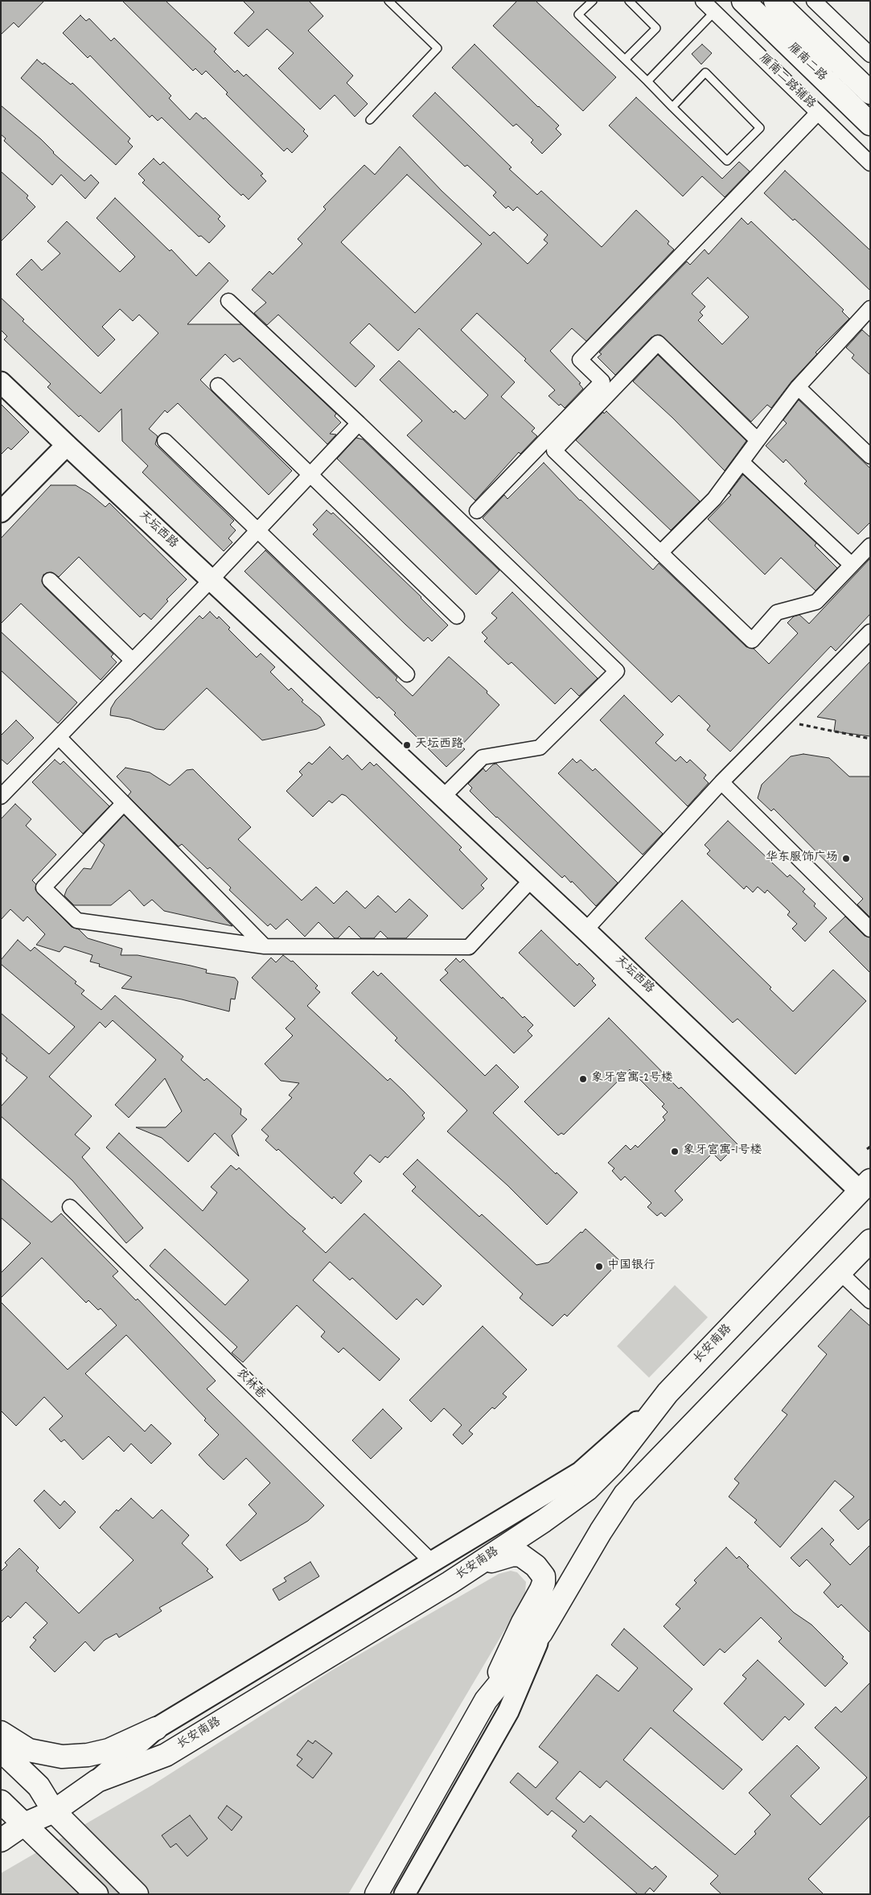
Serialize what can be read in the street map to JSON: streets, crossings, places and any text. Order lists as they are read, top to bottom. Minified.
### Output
{"streets":{"main road":["雁南二路","长安南路"],"street":["雁南二路辅路","天坛西路","农林巷"]},"crossings":[["天坛西路","长安南路"]],"places":["天坛西路","华东服饰广场","象牙宫寓-2号楼","象牙宫寓-1号楼","中国银行"]}
